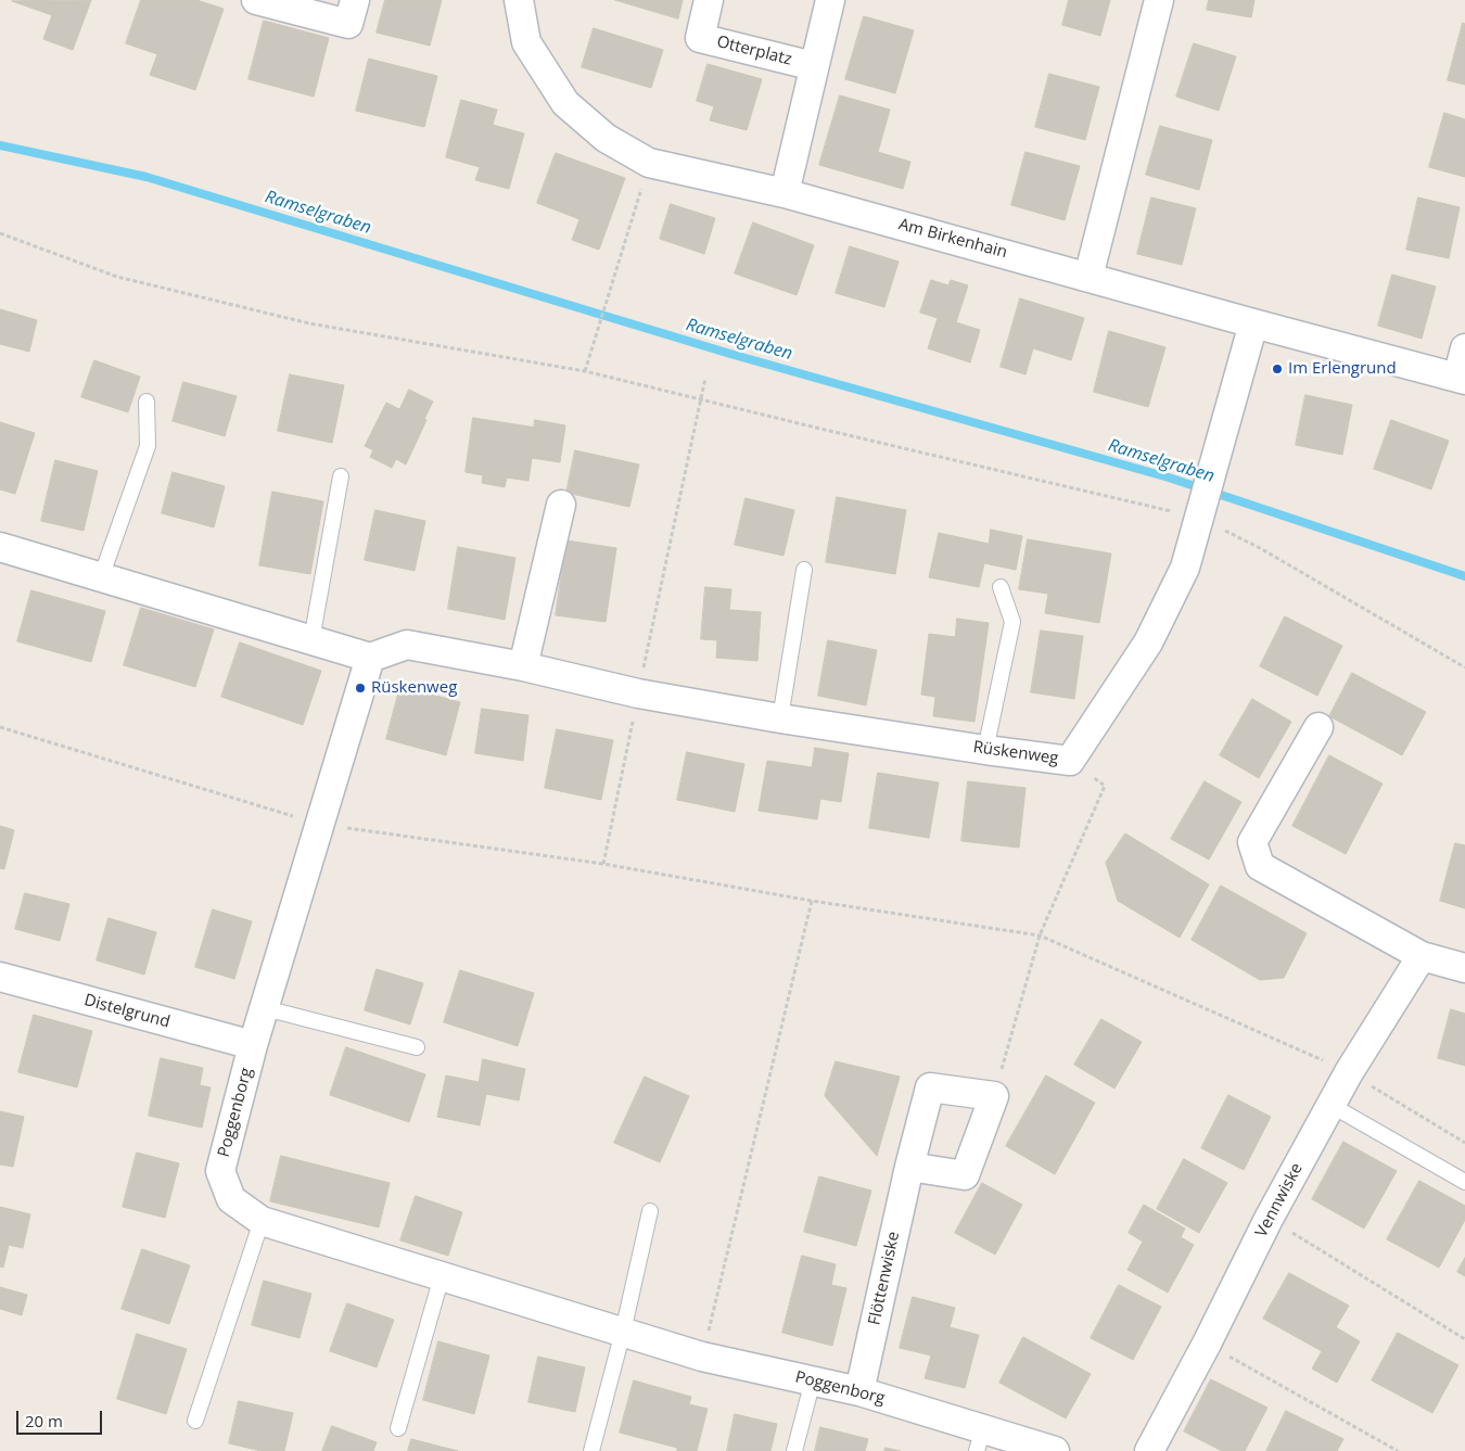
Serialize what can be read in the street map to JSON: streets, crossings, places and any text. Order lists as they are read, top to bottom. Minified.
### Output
{"streets":{"street":["Otterplatz","Am Birkenhain","Rüskenweg","Distelgrund","Poggenborg","Vennwiske","Flöttenwiske"]},"crossings":[["Otterplatz","Am Birkenhain"],["Am Birkenhain","Rüskenweg"],["Rüskenweg","Poggenborg"],["Distelgrund","Poggenborg"],["Poggenborg","Flöttenwiske"]],"water":["Ramselgraben"],"places":["Im Erlengrund","Rüskenweg"],"scale_bar":"20 m"}
